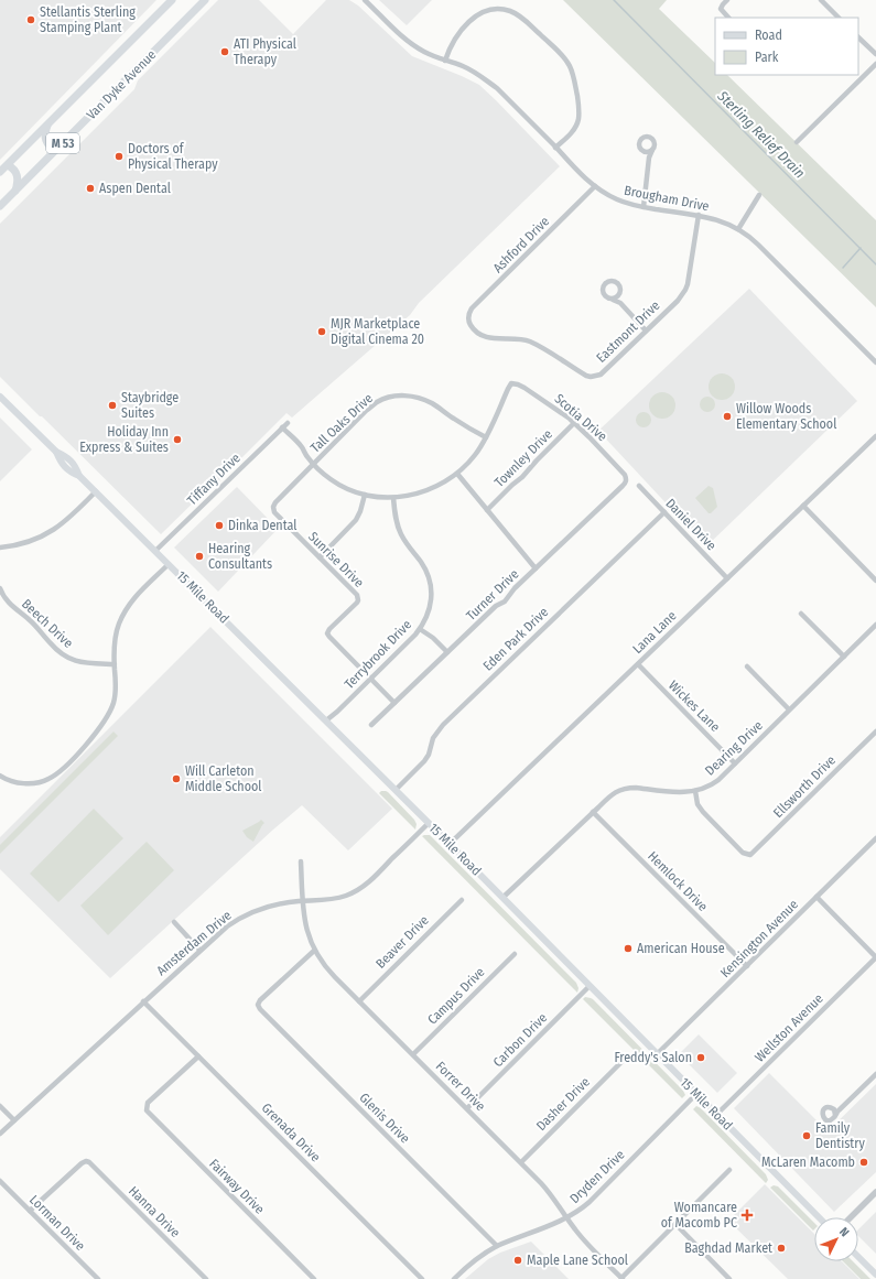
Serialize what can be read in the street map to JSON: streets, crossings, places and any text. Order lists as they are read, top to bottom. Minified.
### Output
{"streets":{"main road":["Van Dyke Avenue","M 53","15 Mile Road"],"street":["Brougham Drive","Ashford Drive","Eastmont Drive","Scotia Drive","Tall Oaks Drive","Townley Drive","Tiffany Drive","Daniel Drive","Sunrise Drive","Turner Drive","Beech Drive","Lana Lane","Eden Park Drive","Terrybrook Drive","Wickes Lane","Dearing Drive","Ellsworth Drive","Hemlock Drive","Kensington Avenue","Beaver Drive","Amsterdam Drive","Campus Drive","Wellston Avenue","Carbon Drive","Forrer Drive","Dasher Drive","Glenis Drive","Grenada Drive","Dryden Drive","Fairway Drive","Hanna Drive","Lorman Drive"]},"crossings":[["Brougham Drive","Ashford Drive"],["Brougham Drive","Eastmont Drive"],["Ashford Drive","Eastmont Drive"],["Scotia Drive","Tall Oaks Drive"],["Scotia Drive","Townley Drive"],["Scotia Drive","Turner Drive"],["Tall Oaks Drive","Sunrise Drive"],["Tiffany Drive","15 Mile Road"],["Daniel Drive","Lana Lane"],["Daniel Drive","Eden Park Drive"],["Sunrise Drive","Turner Drive"],["Sunrise Drive","Terrybrook Drive"],["15 Mile Road","Lana Lane"],["15 Mile Road","Eden Park Drive"],["15 Mile Road","Terrybrook Drive"],["15 Mile Road","Dearing Drive"],["15 Mile Road","Kensington Avenue"],["15 Mile Road","Amsterdam Drive"],["15 Mile Road","Wellston Avenue"],["15 Mile Road","Carbon Drive"],["15 Mile Road","Dryden Drive"],["Lana Lane","Wickes Lane"],["Wickes Lane","Dearing Drive"],["Dearing Drive","Ellsworth Drive"],["Dearing Drive","Hemlock Drive"],["Hemlock Drive","Kensington Avenue"],["Beaver Drive","Forrer Drive"],["Amsterdam Drive","Forrer Drive"],["Amsterdam Drive","Grenada Drive"],["Campus Drive","Forrer Drive"],["Carbon Drive","Forrer Drive"],["Forrer Drive","Dasher Drive"],["Forrer Drive","Glenis Drive"],["Forrer Drive","Dryden Drive"],["Glenis Drive","Dryden Drive"],["Grenada Drive","Fairway Drive"],["Hanna Drive","Lorman Drive"]],"water":["Sterling Relief Drain"],"places":{"other":["Stellantis Sterling Stamping Plant","ATI Physical Therapy","Doctors of Physical Therapy","Aspen Dental","MJR Marketplace Digital Cinema 20","Staybridge Suites","Willow Woods Elementary School","Holiday Inn Express & Suites","Dinka Dental","Hearing Consultants","Will Carleton Middle School","American House","Freddy's Salon","Family Dentistry","McLaren Macomb","Baghdad Market","Maple Lane School"],"health":["Womancare of Macomb PC"]},"legend":["Road","Park"],"north":"top right"}
